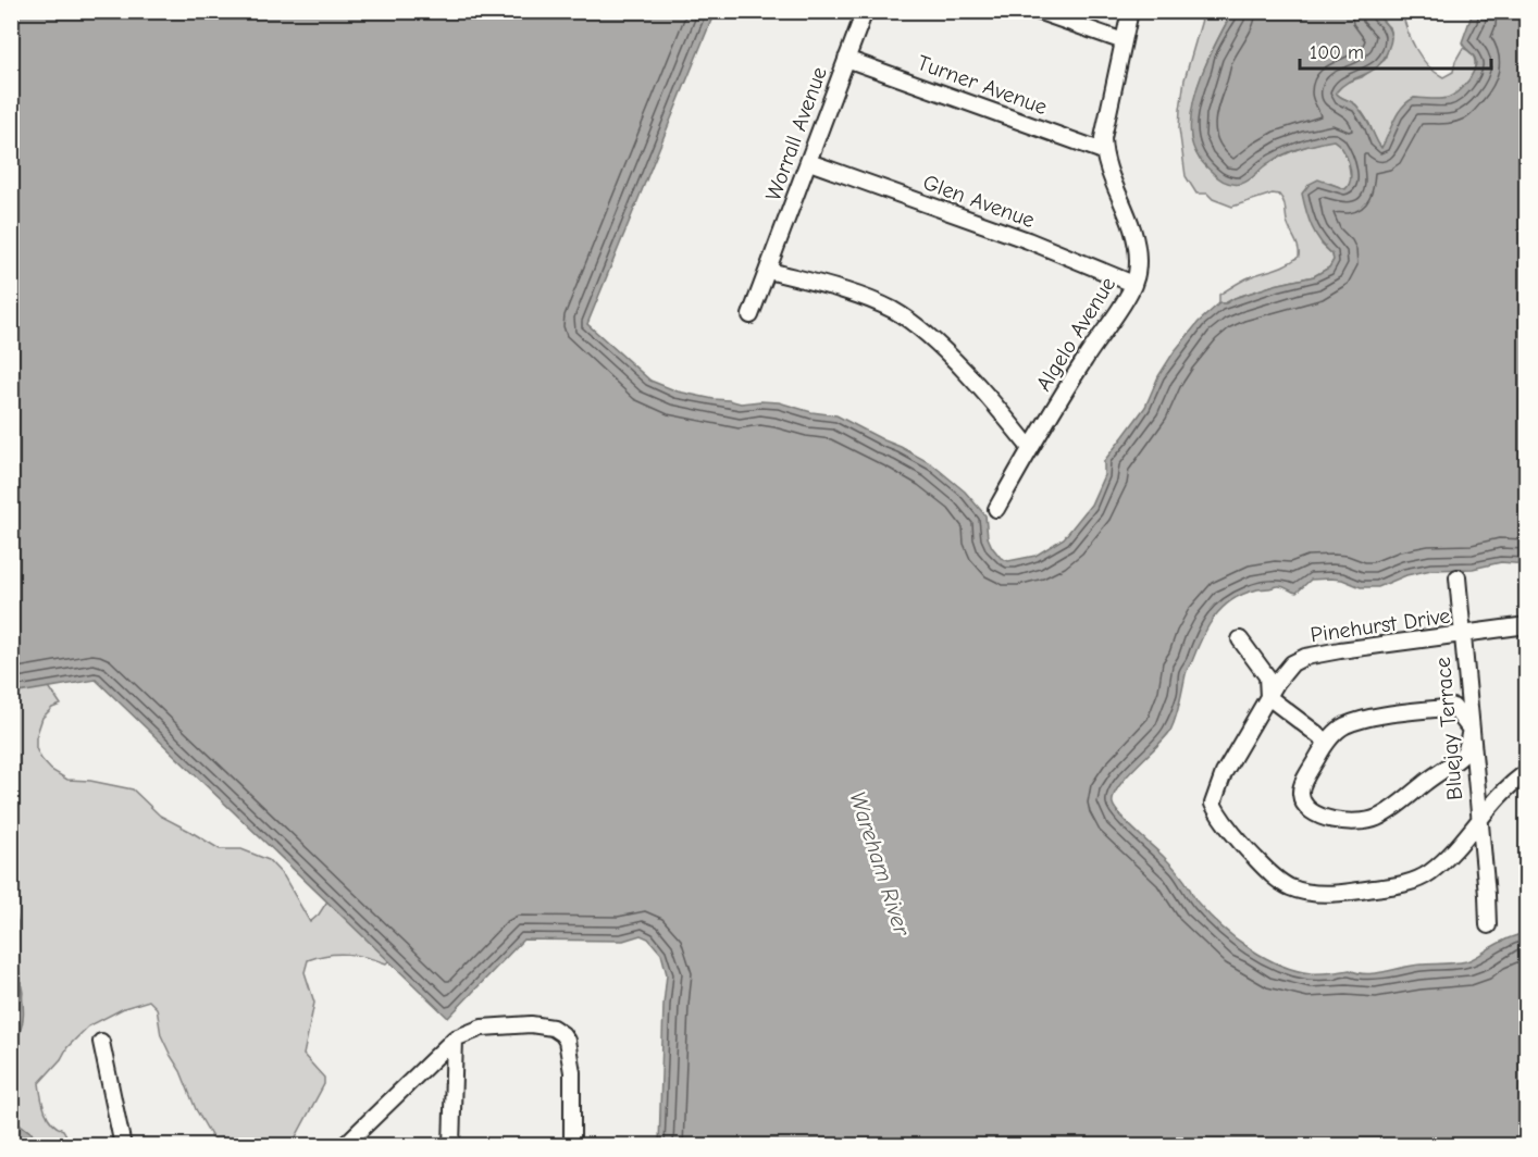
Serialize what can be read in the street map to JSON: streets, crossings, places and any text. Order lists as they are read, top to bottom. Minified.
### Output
{"streets":{"street":["Turner Avenue","Worrall Avenue","Glen Avenue","Algelo Avenue","Pinehurst Drive","Bluejay Terrace"]},"crossings":[["Turner Avenue","Worrall Avenue"],["Turner Avenue","Algelo Avenue"],["Worrall Avenue","Glen Avenue"],["Glen Avenue","Algelo Avenue"],["Pinehurst Drive","Bluejay Terrace"]],"water":["Wareham River"],"scale_bar":"100 m"}
